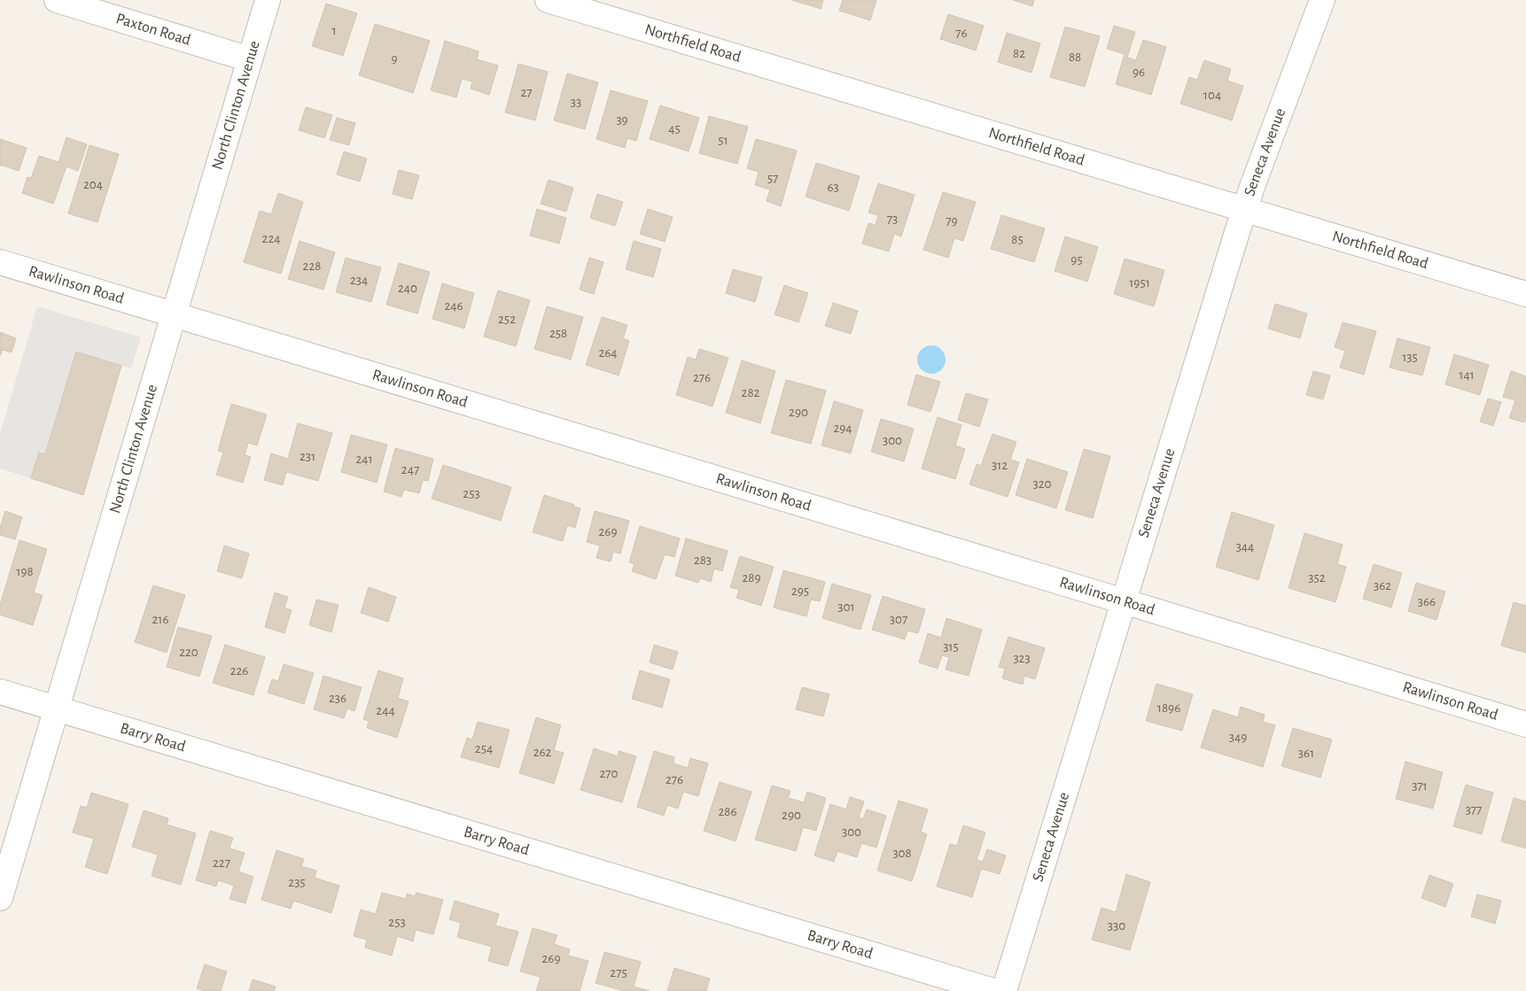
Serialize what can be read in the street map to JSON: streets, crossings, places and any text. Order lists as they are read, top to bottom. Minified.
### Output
{"streets":{"street":["Paxton Road","Northfield Road","North Clinton Avenue","Seneca Avenue","Rawlinson Road","Barry Road"]},"crossings":[["Paxton Road","North Clinton Avenue"],["Northfield Road","Seneca Avenue"],["North Clinton Avenue","Rawlinson Road"],["North Clinton Avenue","Barry Road"],["Seneca Avenue","Rawlinson Road"]],"house_numbers":["1","76","82","88","9","96","27","104","33","39","45","51","57","204","63","73","79","224","85","95","228","234","1951","240","246","252","258","264","135","141","276","282","290","294","300","231","241","312","247","320","253","269","344","283","198","289","352","362","295","366","301","216","307","315","220","323","226","236","1896","244","349","254","262","361","270","276","371","377","286","290","300","308","227","235","253","330","269","275"]}
